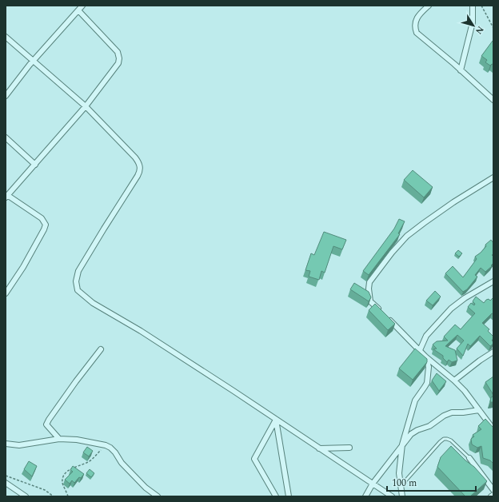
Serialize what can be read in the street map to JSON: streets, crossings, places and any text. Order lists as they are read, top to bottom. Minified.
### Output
{"scale_bar":"100 m","north":"bottom right"}
